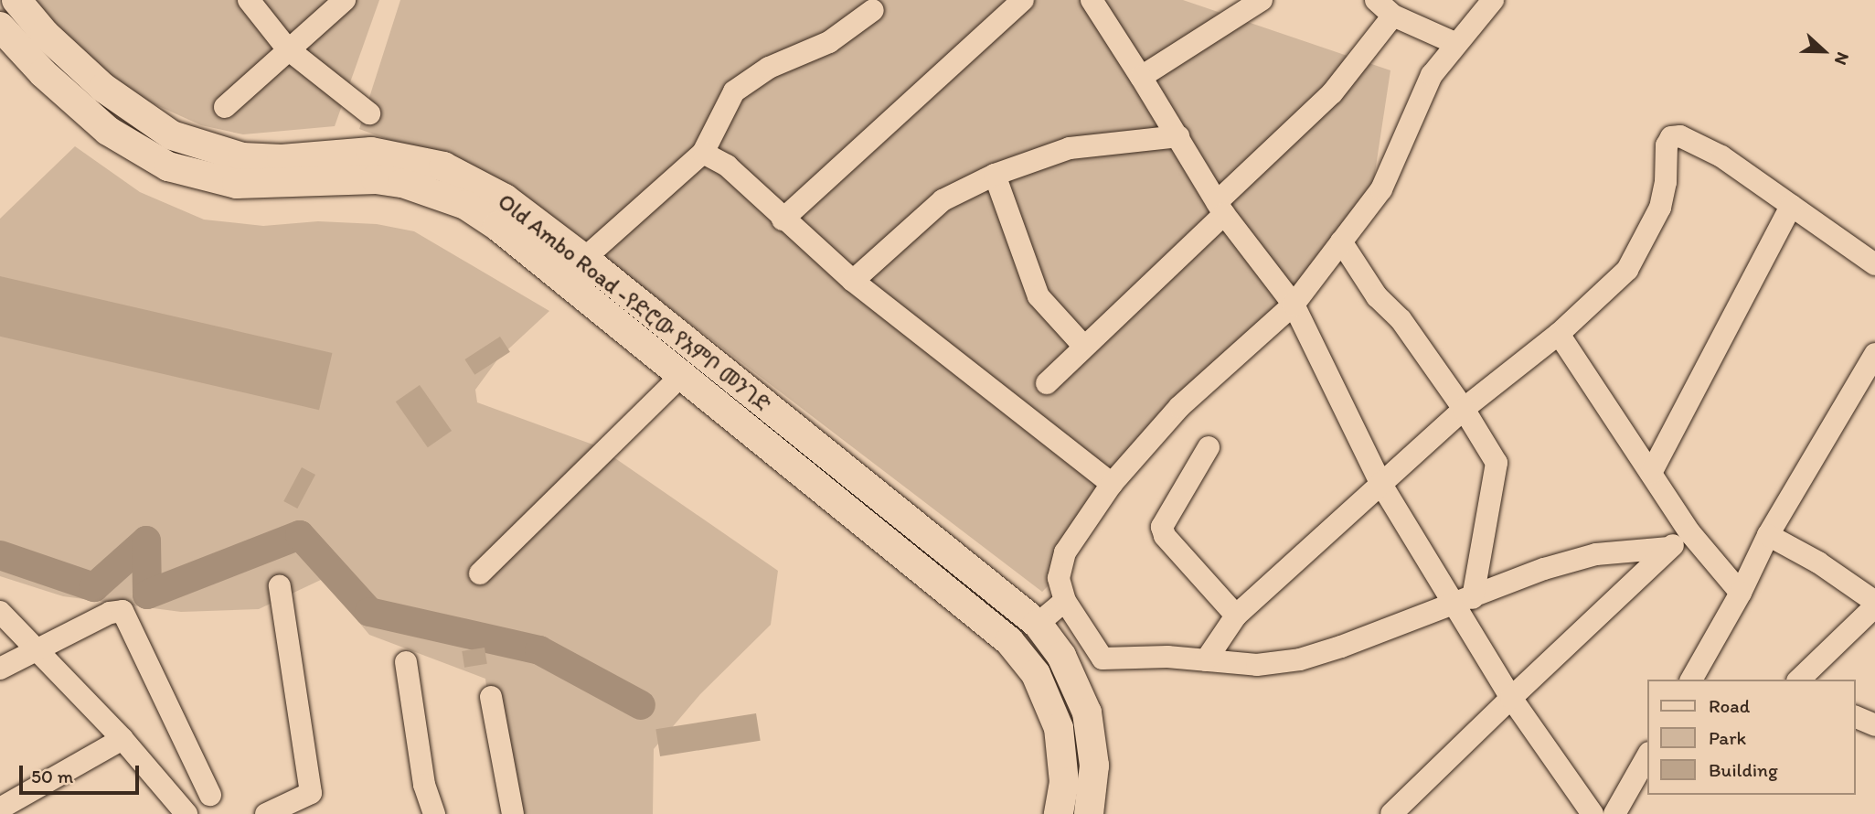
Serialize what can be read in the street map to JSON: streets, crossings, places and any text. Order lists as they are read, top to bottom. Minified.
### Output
{"streets":{"main road":["Old Ambo Road -የድሮው የአምቦ መንገድ"]},"legend":["Road","Park","Building"],"scale_bar":"50 m","north":"right"}
